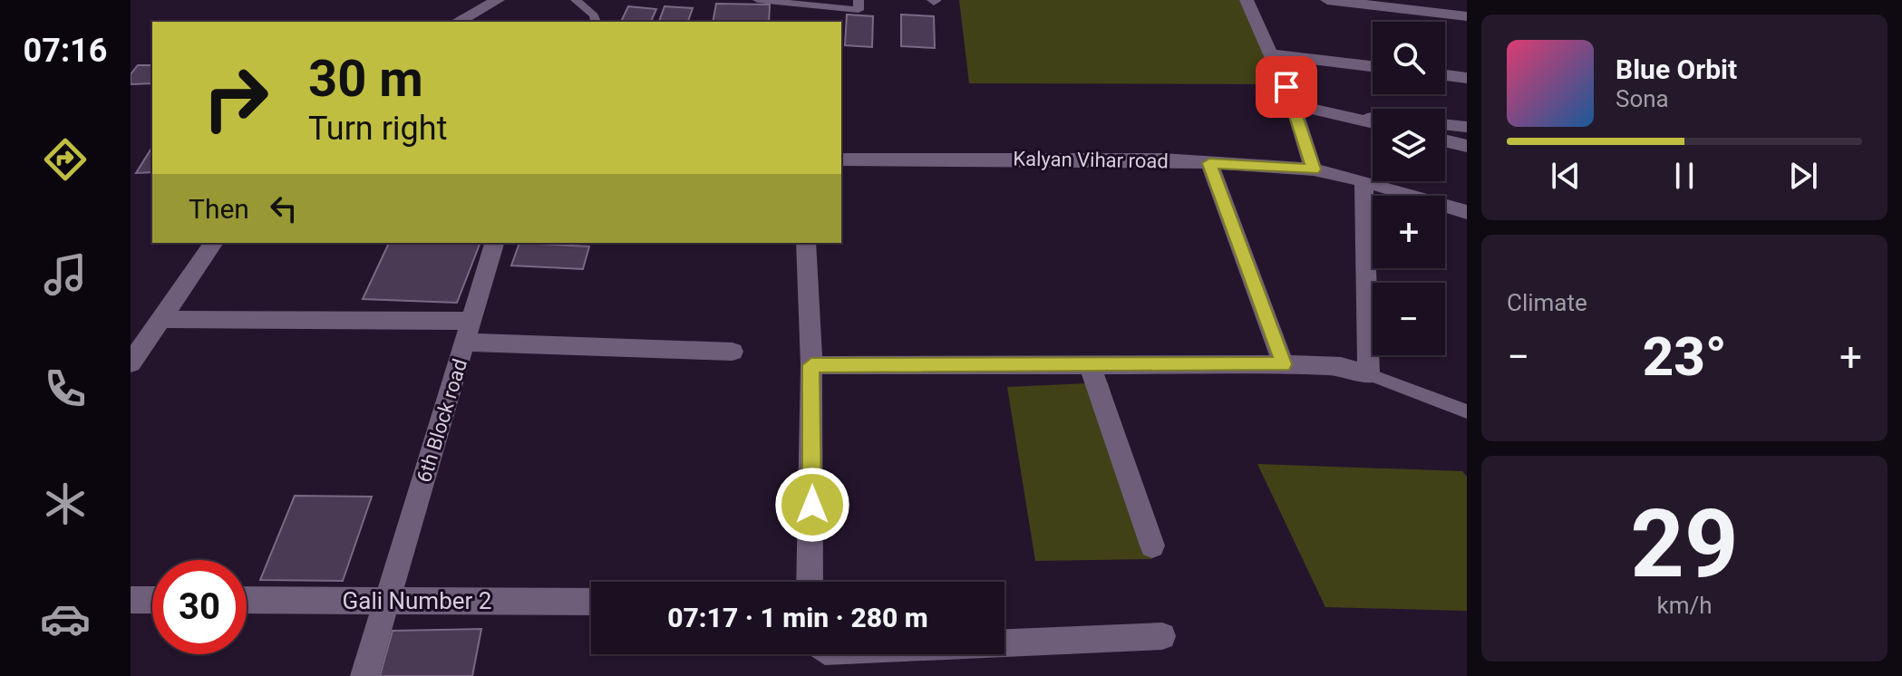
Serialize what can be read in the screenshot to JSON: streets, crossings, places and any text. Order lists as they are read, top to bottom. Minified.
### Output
{"streets":{"street":["Kalyan Vihar road","6th Block road","Gali Number 2"]},"crossings":[["6th Block road","Gali Number 2"]],"page":{"tabs":"07:16","map_buttons":["+","−"],"turn":["30 m","Turn right"],"song":["Blue Orbit","Sona"],"then":"Then","tile":["Climate",["29","km/h"]],"heat":["−","23°","+"],"limit":"30","trip":"07:17 · 1 min · 280 m"}}
